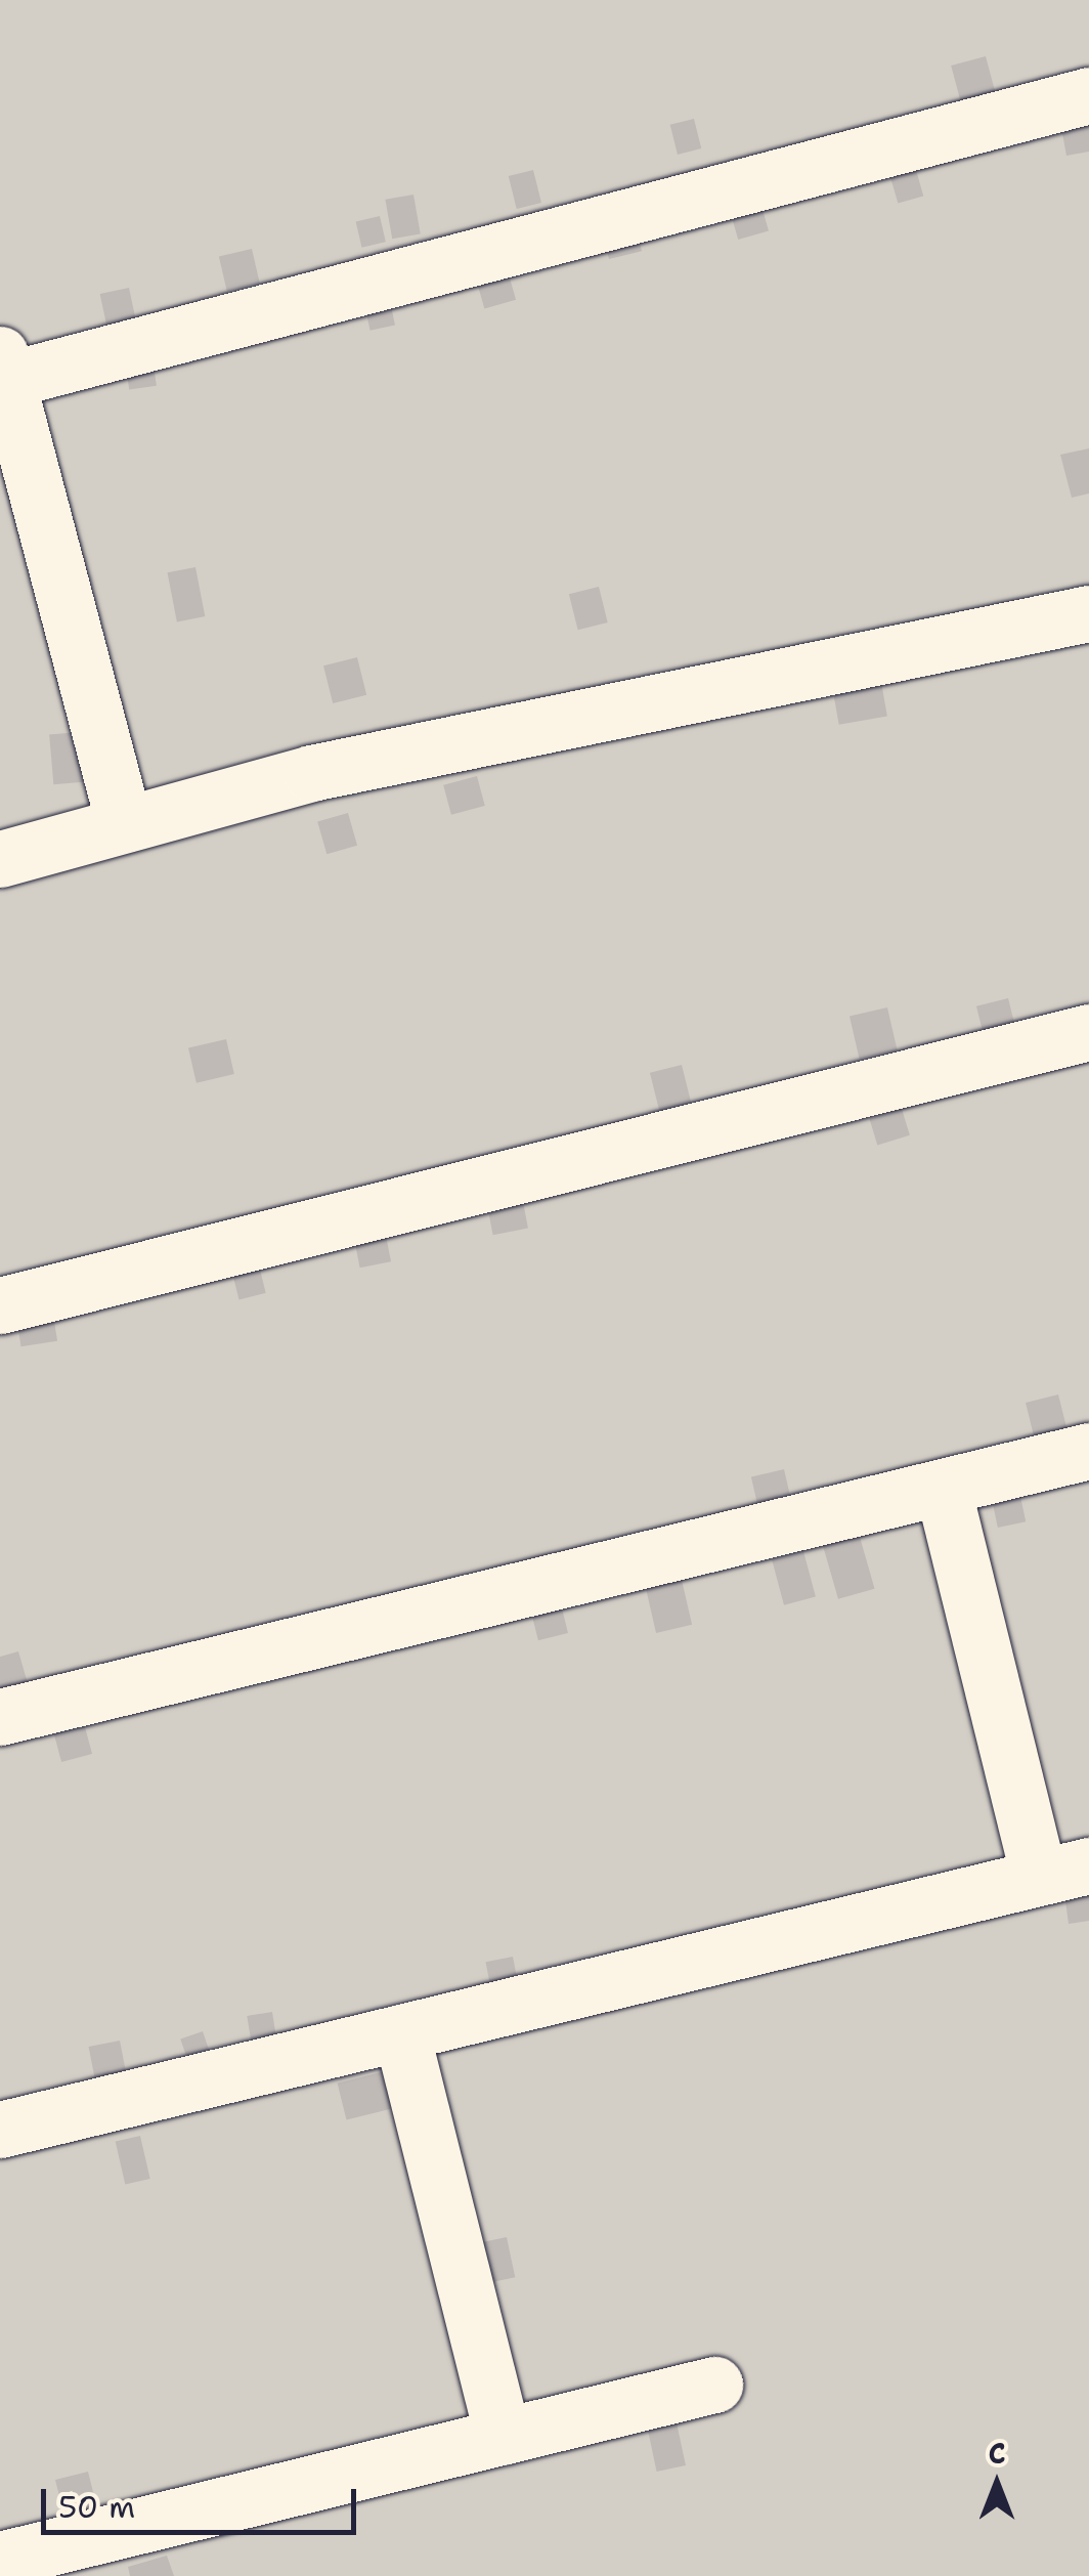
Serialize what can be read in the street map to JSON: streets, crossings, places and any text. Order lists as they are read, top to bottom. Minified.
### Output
{"scale_bar":"50 m","north":"top"}
